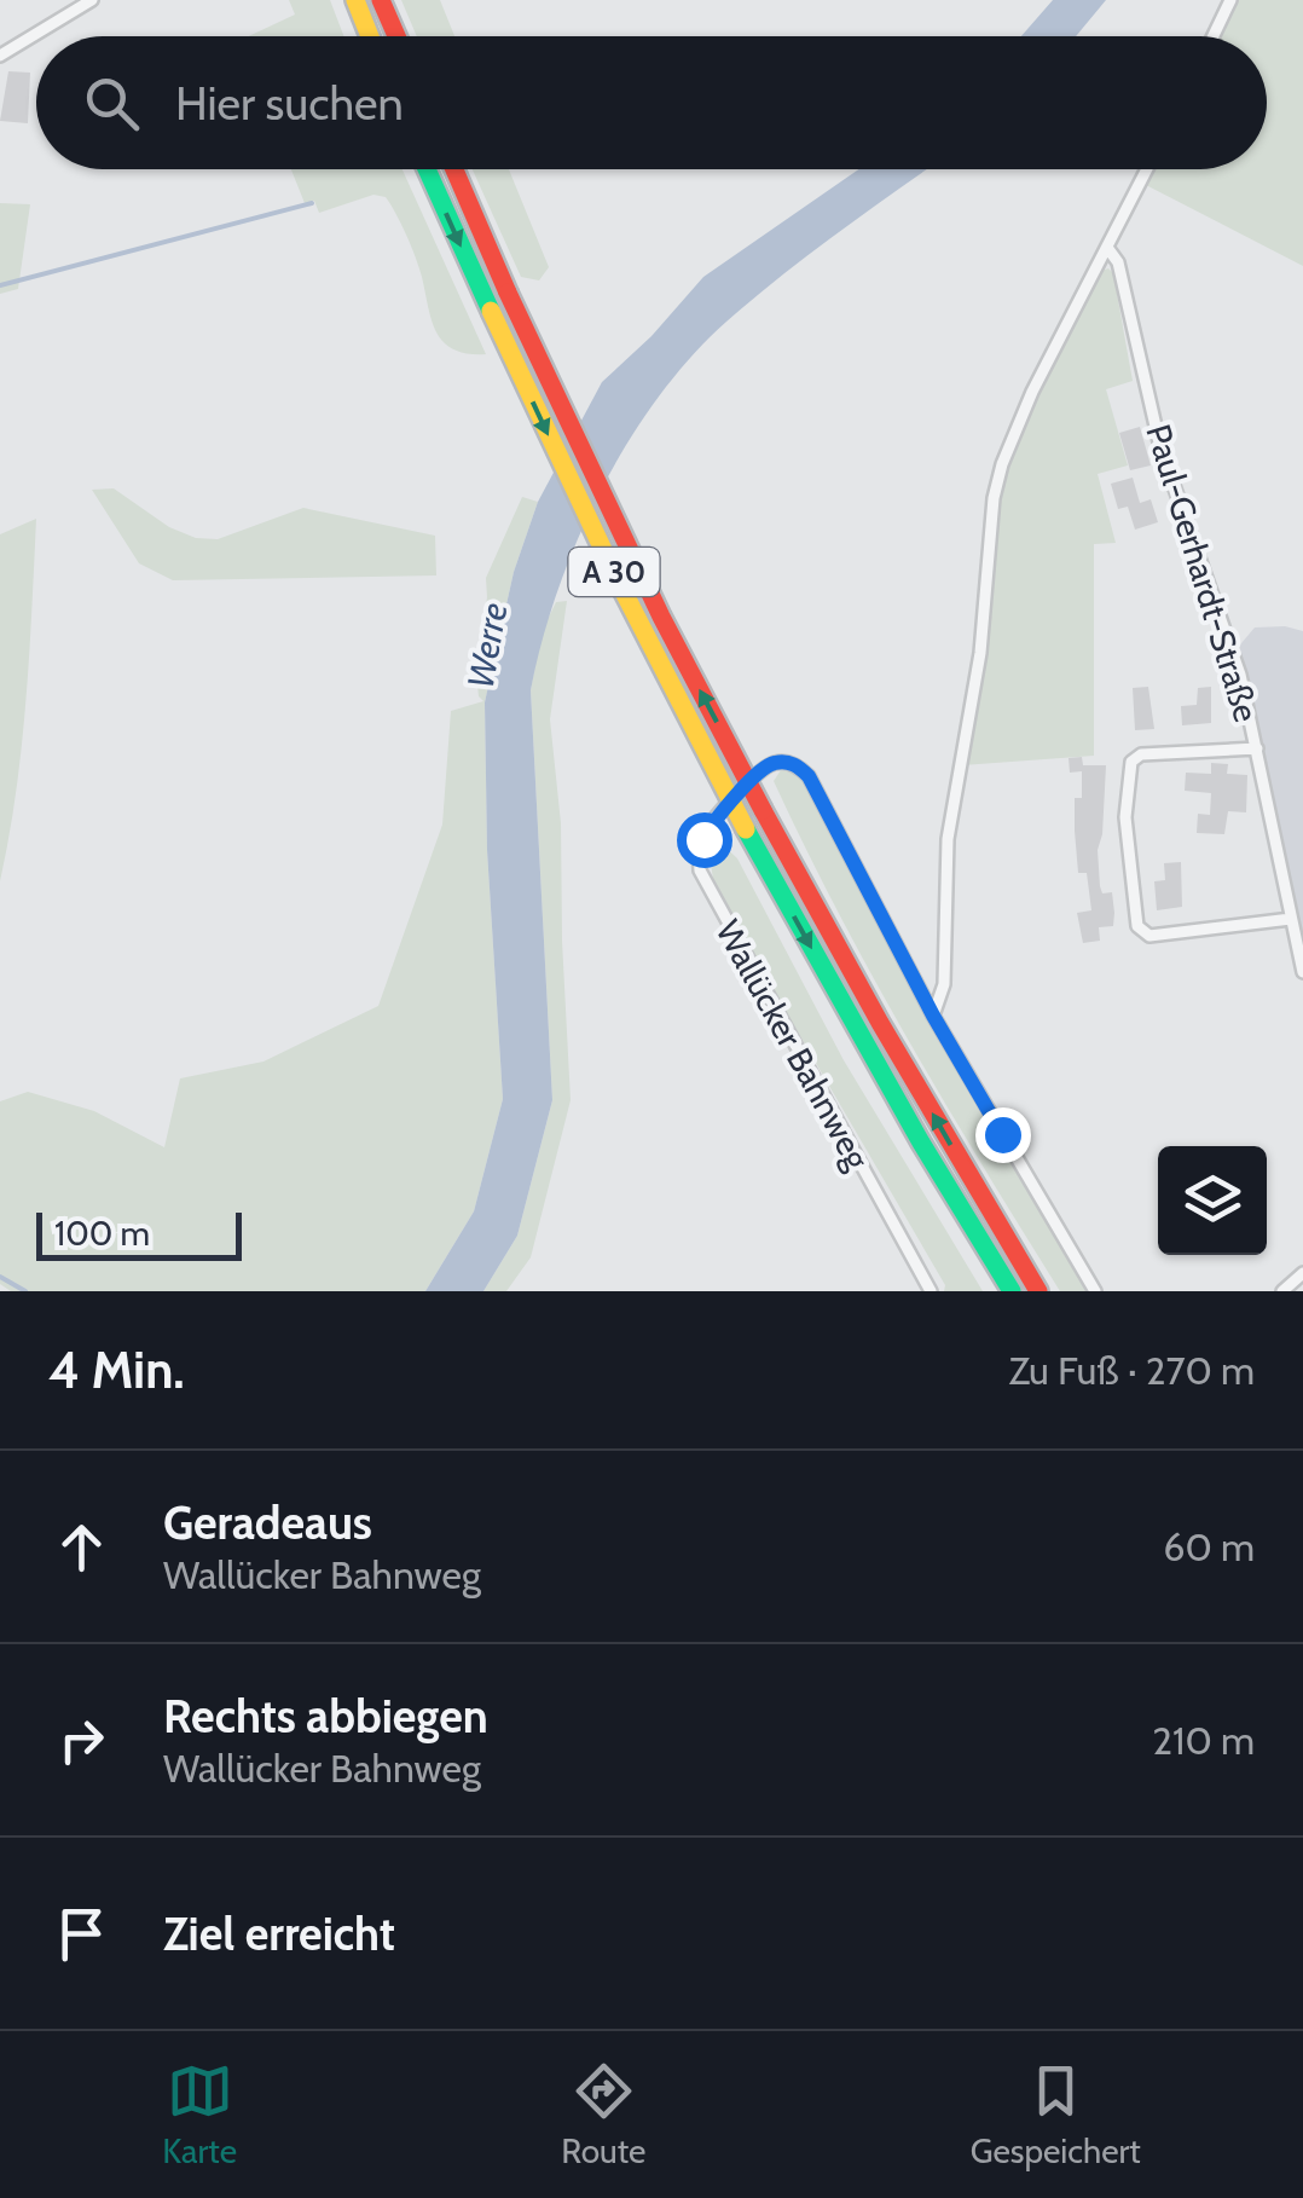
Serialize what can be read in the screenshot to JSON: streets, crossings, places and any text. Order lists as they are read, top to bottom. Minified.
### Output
{"streets":{"highway":["A 30"],"street":["Paul-Gerhardt-Straße","Wallücker Bahnweg"]},"water":["Werre"],"scale_bar":"100 m","page":{"search":"Hier suchen","scale":"100 m","heading":["4 Min.","Zu Fuß · 270 m"],"list":[["Geradeaus","Wallücker Bahnweg","60 m"],["Rechts abbiegen","Wallücker Bahnweg","210 m"],"Ziel erreicht"],"nav":["Karte","Route","Gespeichert"]}}
